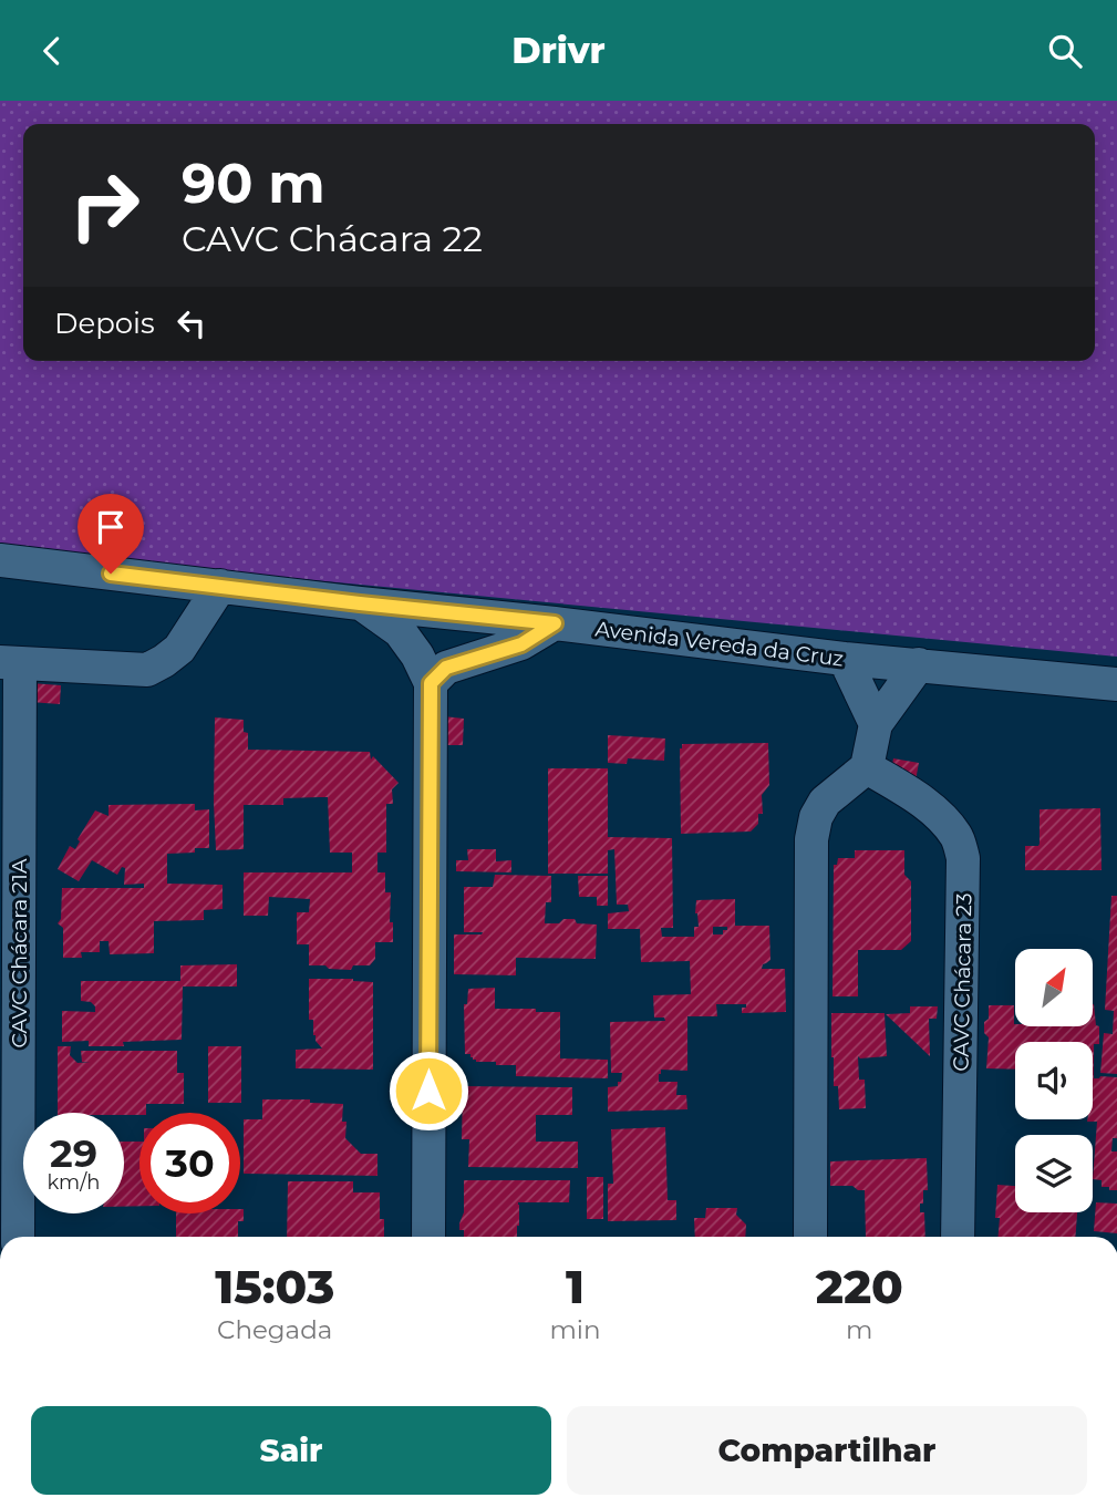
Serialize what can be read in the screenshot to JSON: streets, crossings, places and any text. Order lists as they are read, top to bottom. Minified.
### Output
{"streets":{"street":["Avenida Vereda da Cruz","CAVC Chácara 21A","CAVC Chácara 23"]},"north":"top right","page":{"header":"Drivr","turn":["90 m","CAVC Chácara 22"],"then":"Depois","speed":"29 km/h","limit":"30","eta":["15:03","Chegada","1","min","220","m"],"buttons":["Sair","Compartilhar"]}}
